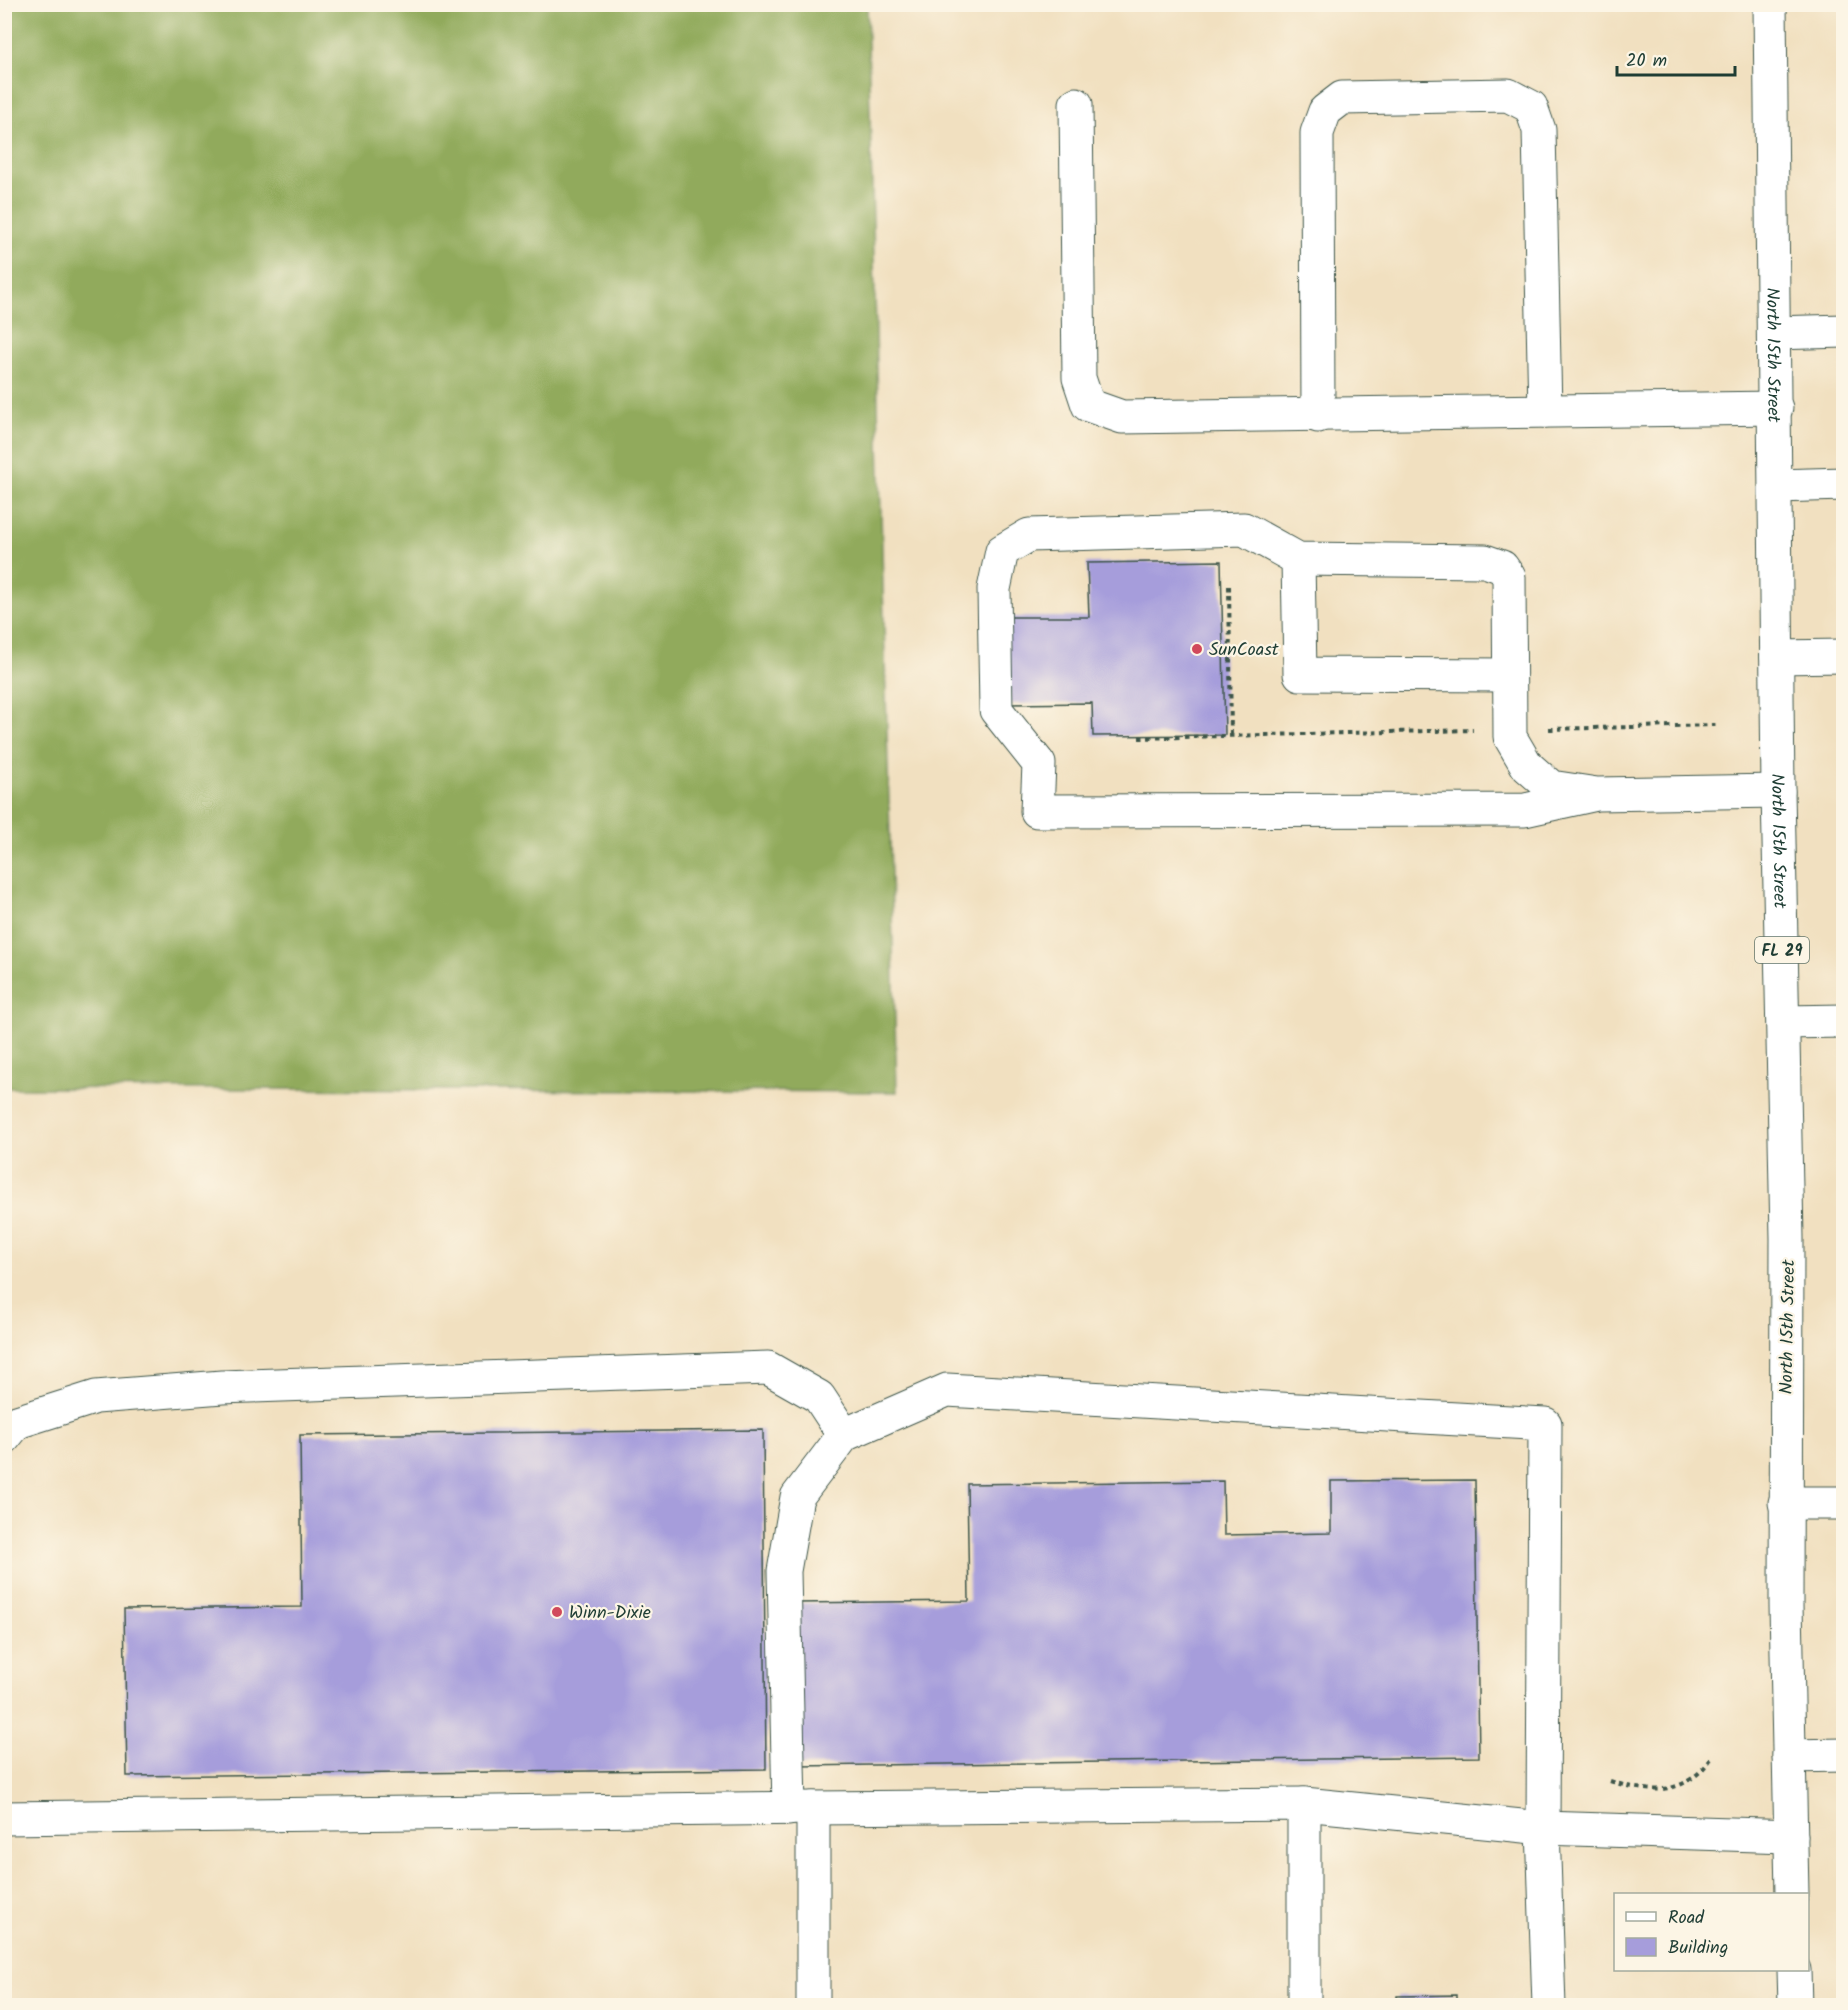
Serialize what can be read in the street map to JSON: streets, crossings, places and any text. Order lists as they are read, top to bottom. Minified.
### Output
{"streets":{"main road":["North 15th Street","FL 29"]},"places":["SunCoast","Winn-Dixie"],"legend":["Road","Building"],"scale_bar":"20 m"}
